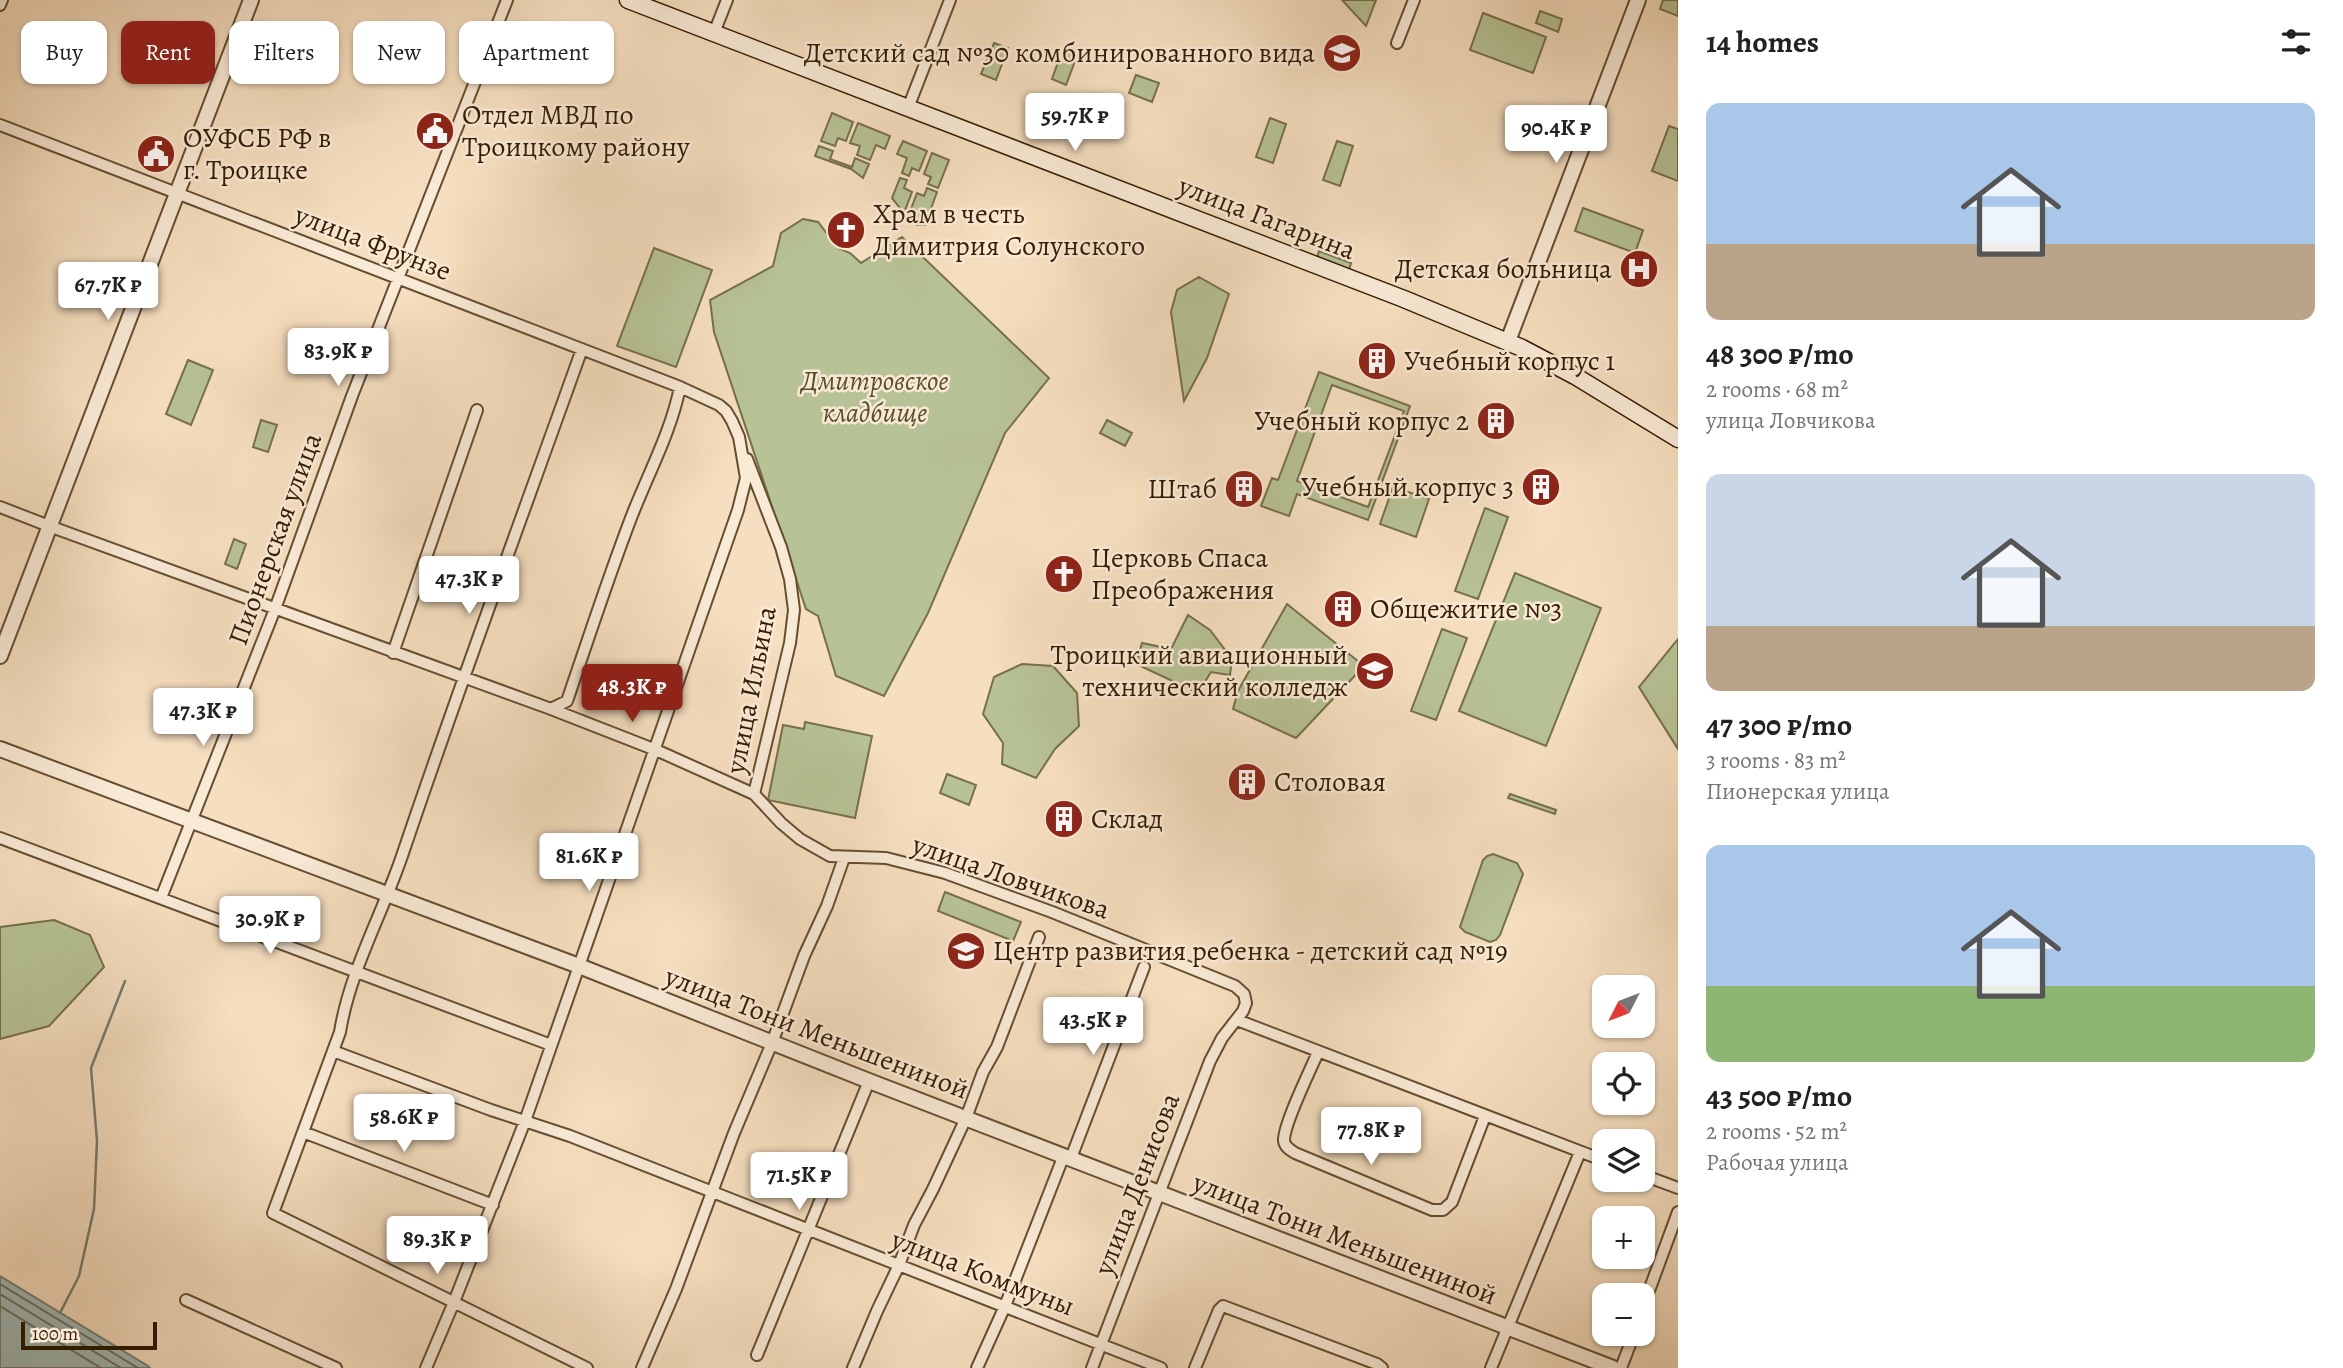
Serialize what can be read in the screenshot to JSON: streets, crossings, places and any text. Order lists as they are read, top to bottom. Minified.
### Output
{"streets":{"main road":["улица Гагарина"],"street":["улица Фрунзе","Пионерская улица","улица Ильина","улица Ловчикова","улица Тони Меньшениной","улица Денисова","улица Коммуны"]},"crossings":[["улица Фрунзе","Пионерская улица"],["улица Фрунзе","улица Ильина"],["Пионерская улица","улица Ловчикова"],["Пионерская улица","улица Тони Меньшениной"],["улица Ильина","улица Ловчикова"],["улица Ильина","улица Тони Меньшениной"],["улица Ильина","улица Коммуны"],["улица Ловчикова","улица Денисова"],["улица Тони Меньшениной","улица Денисова"],["улица Денисова","улица Коммуны"]],"parks":["Дмитровское кладбище"],"places":{"school or university":["Детский сад №30 комбинированного вида","Троицкий авиационный технический колледж","Центр развития ребенка - детский сад №19"],"public building":["Отдел МВД по Троицкому району","ОУФСБ РФ в г. Троицке"],"church":["Храм в честь Димитрия Солунского","Церковь Спаса Преображения"],"hospital":["Детская больница"],"building":["Учебный корпус 1","Учебный корпус 2","Учебный корпус 3","Штаб","Общежитие №3","Столовая","Склад"]},"scale_bar":"100 m","north":"bottom left","page":{"heading":"14 homes","chip":["Buy","Rent","Filters","New","Apartment"],"list":[{"name":"48 300 ₽/mo","note":"2 rooms · 68 m² · улица Ловчикова"},{"name":"47 300 ₽/mo","note":"3 rooms · 83 m² · Пионерская улица"},{"name":"43 500 ₽/mo","note":"2 rooms · 52 m² · Рабочая улица"}],"price":["59.7K ₽","90.4K ₽","67.7K ₽","83.9K ₽","47.3K ₽","48.3K ₽","47.3K ₽","81.6K ₽","30.9K ₽","43.5K ₽","58.6K ₽","77.8K ₽","71.5K ₽","89.3K ₽"],"map_buttons":["+","−"],"scale":"100 m"}}
